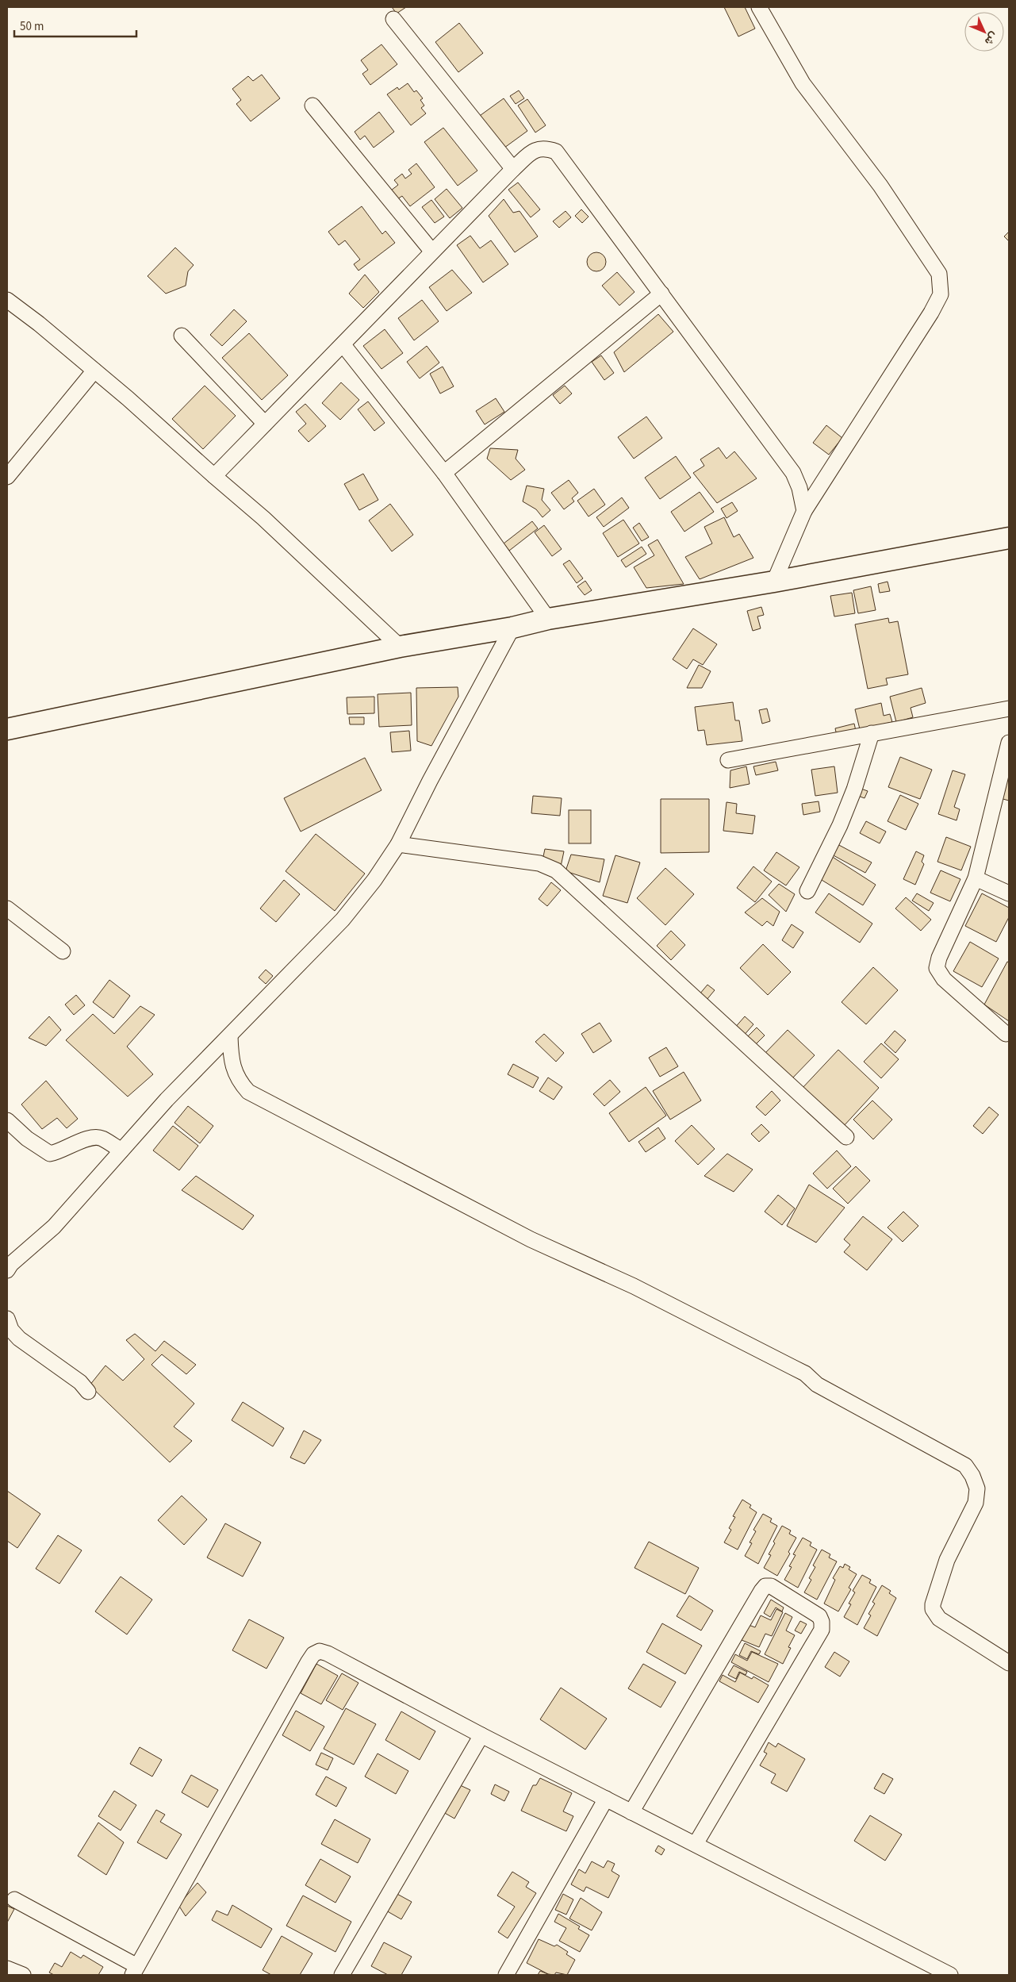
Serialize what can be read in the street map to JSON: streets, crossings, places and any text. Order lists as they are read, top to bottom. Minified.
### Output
{"scale_bar":"50 m","north":"bottom right"}
